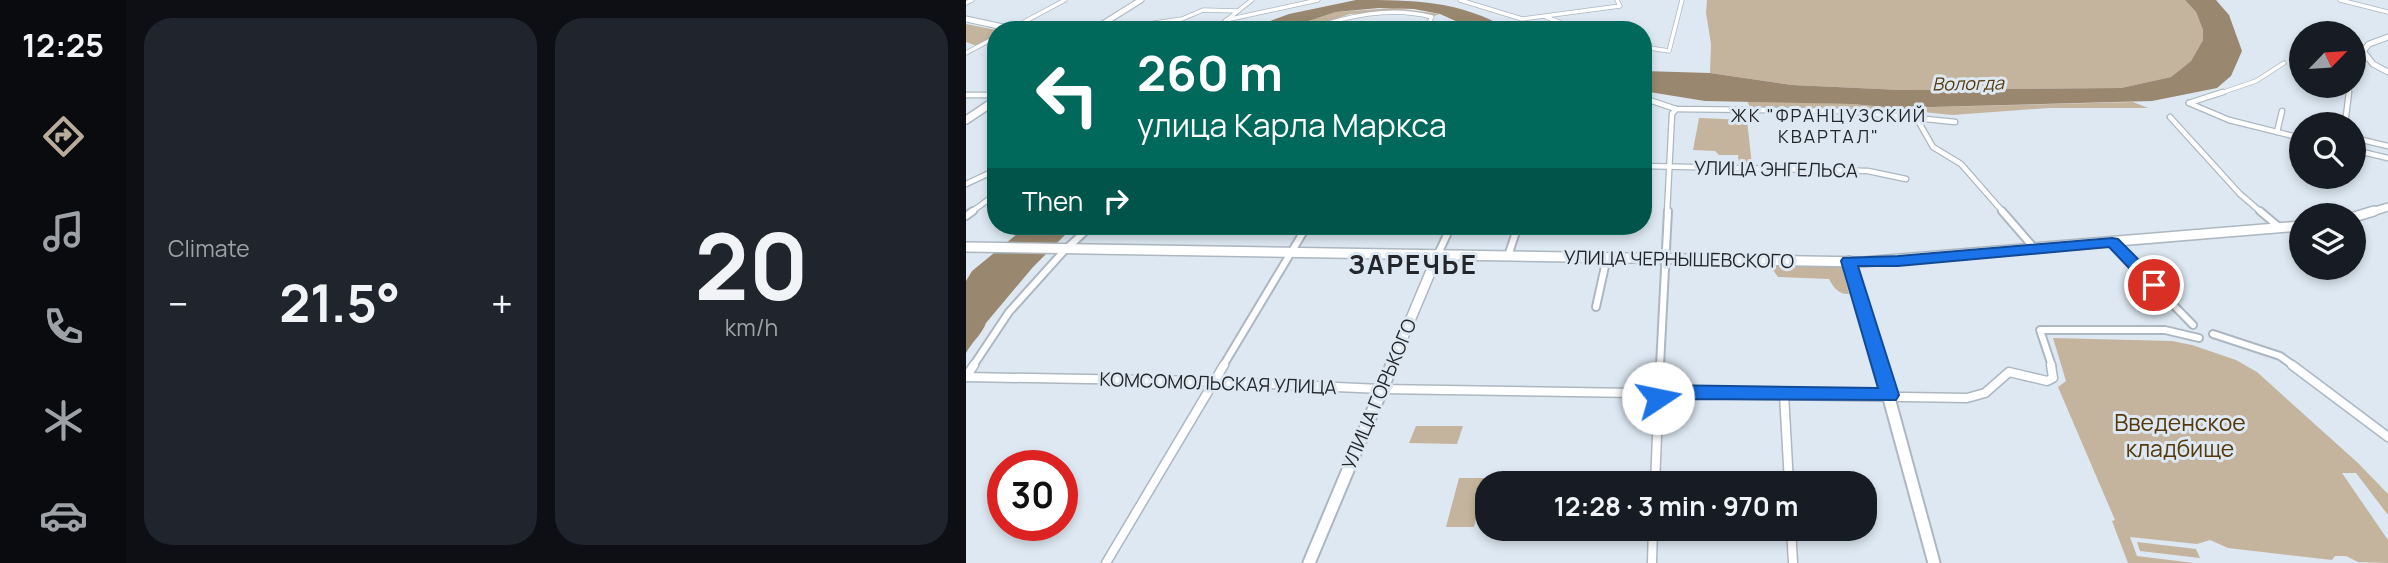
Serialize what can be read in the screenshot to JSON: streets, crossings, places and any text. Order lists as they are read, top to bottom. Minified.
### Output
{"streets":{"main road":["УЛИЦА ЧЕРНЫШЕВСКОГО","УЛИЦА ГОРЬКОГО"],"street":["УЛИЦА ЭНГЕЛЬСА","КОМСОМОЛЬСКАЯ УЛИЦА"]},"crossings":[["УЛИЦА ЧЕРНЫШЕВСКОГО","УЛИЦА ГОРЬКОГО"],["КОМСОМОЛЬСКАЯ УЛИЦА","УЛИЦА ГОРЬКОГО"]],"districts":["ЖК \"ФРАНЦУЗСКИЙ КВАРТАЛ\"","ЗАРЕЧЬЕ"],"water":["Вологда"],"parks":["Введенское кладбище"],"north":"top right","page":{"tabs":"12:25","tile":["Climate",["20","km/h"]],"turn":["260 m","улица Карла Маркса"],"then":"Then","heat":["−","21.5°","+"],"limit":"30","trip":"12:28 · 3 min · 970 m"}}
